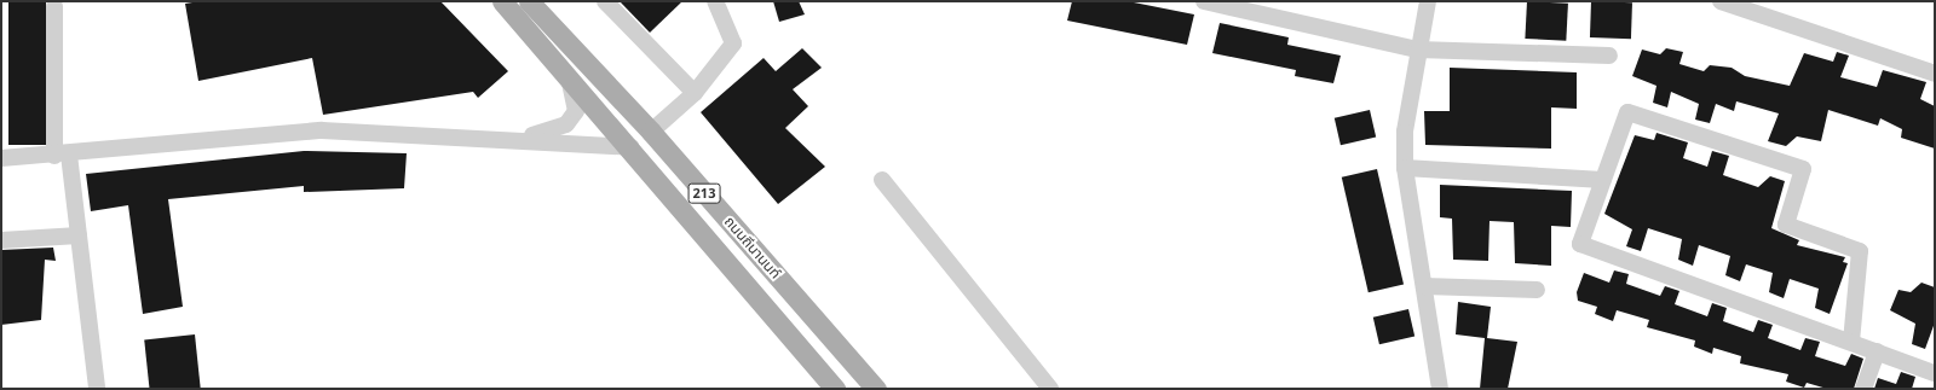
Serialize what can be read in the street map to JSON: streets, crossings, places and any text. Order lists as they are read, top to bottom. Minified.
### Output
{"streets":{"main road":["213","ถนนถีนานนท์"]}}
